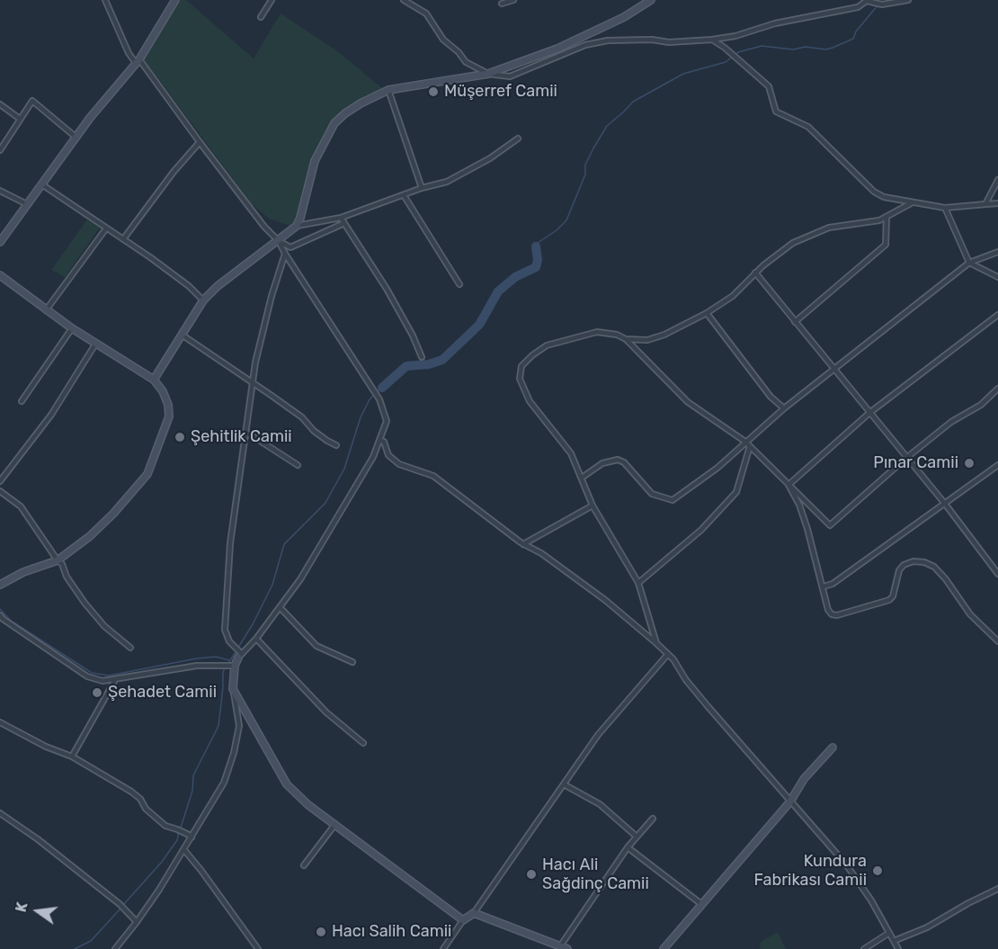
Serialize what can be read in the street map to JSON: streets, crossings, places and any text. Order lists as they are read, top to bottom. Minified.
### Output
{"places":["Müşerref Camii","Şehitlik Camii","Pınar Camii","Şehadet Camii","Kundura Fabrikası Camii","Hacı Ali Sağdinç Camii","Hacı Salih Camii"],"north":"left"}
